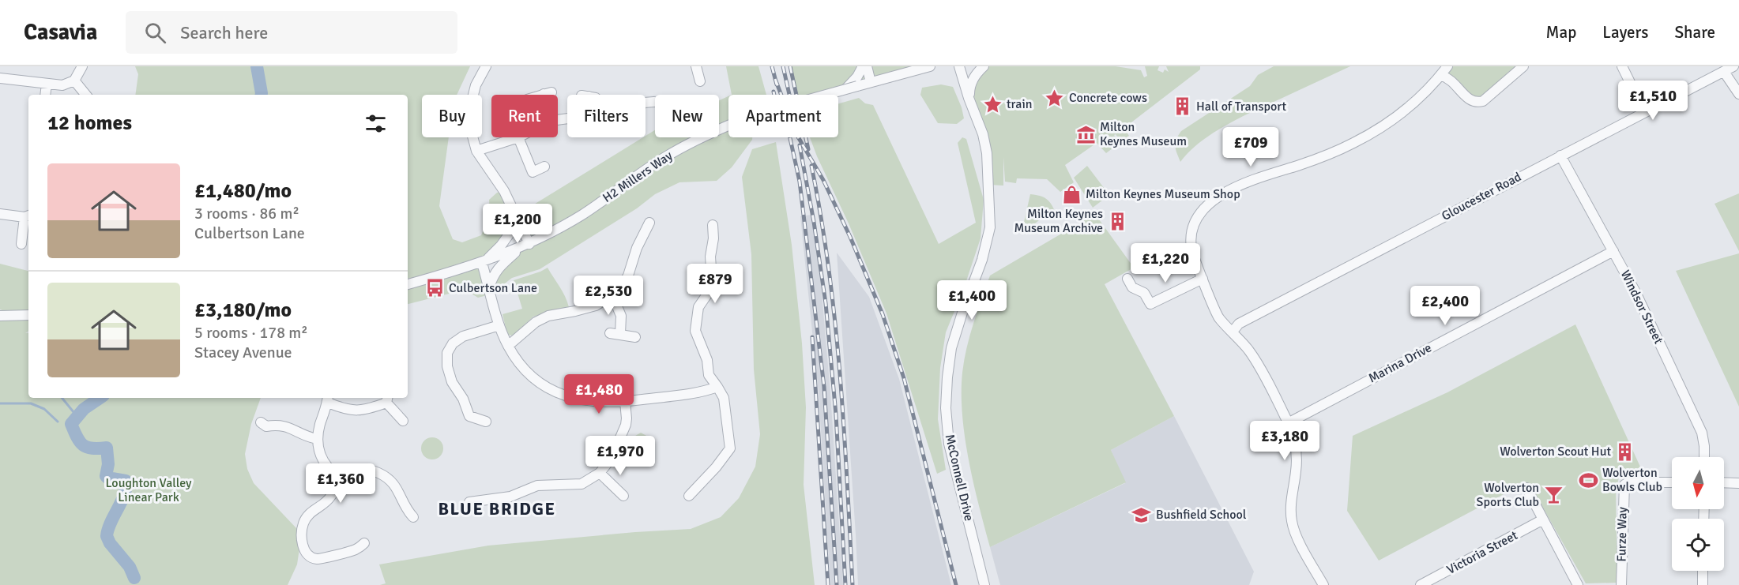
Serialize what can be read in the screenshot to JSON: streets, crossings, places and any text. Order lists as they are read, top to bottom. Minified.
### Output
{"streets":{"street":["H2 Millers Way","Gloucester Road","Windsor Street","Marina Drive","McConnell Drive","Furze Way","Victoria Street"]},"crossings":[["Gloucester Road","Windsor Street"],["Windsor Street","Marina Drive"]],"districts":["BLUE BRIDGE"],"parks":["Loughton Valley Linear Park"],"places":{"place":["Concrete cows","train"],"building":["Hall of Transport","Milton Keynes Museum Archive","Wolverton Scout Hut"],"museum":["Milton Keynes Museum"],"shop":["Milton Keynes Museum Shop"],"bus stop":["Culbertson Lane"],"sports":["Wolverton Bowls Club"],"bar":["Wolverton Sports Club"],"school or university":["Bushfield School"]},"north":"bottom","page":{"header":"Casavia","search":"Search here","nav":["Map","Layers","Share"],"price":["£1,510","£709","£1,200","£1,220","£879","£2,530","£1,400","£2,400","£1,480","£3,180","£1,970","£1,360"],"chip":["Buy","Rent","Filters","New","Apartment"],"heading":"12 homes","list":[{"name":"£1,480/mo","note":"3 rooms · 86 m² · Culbertson Lane"},{"name":"£3,180/mo","note":"5 rooms · 178 m² · Stacey Avenue"}]}}
